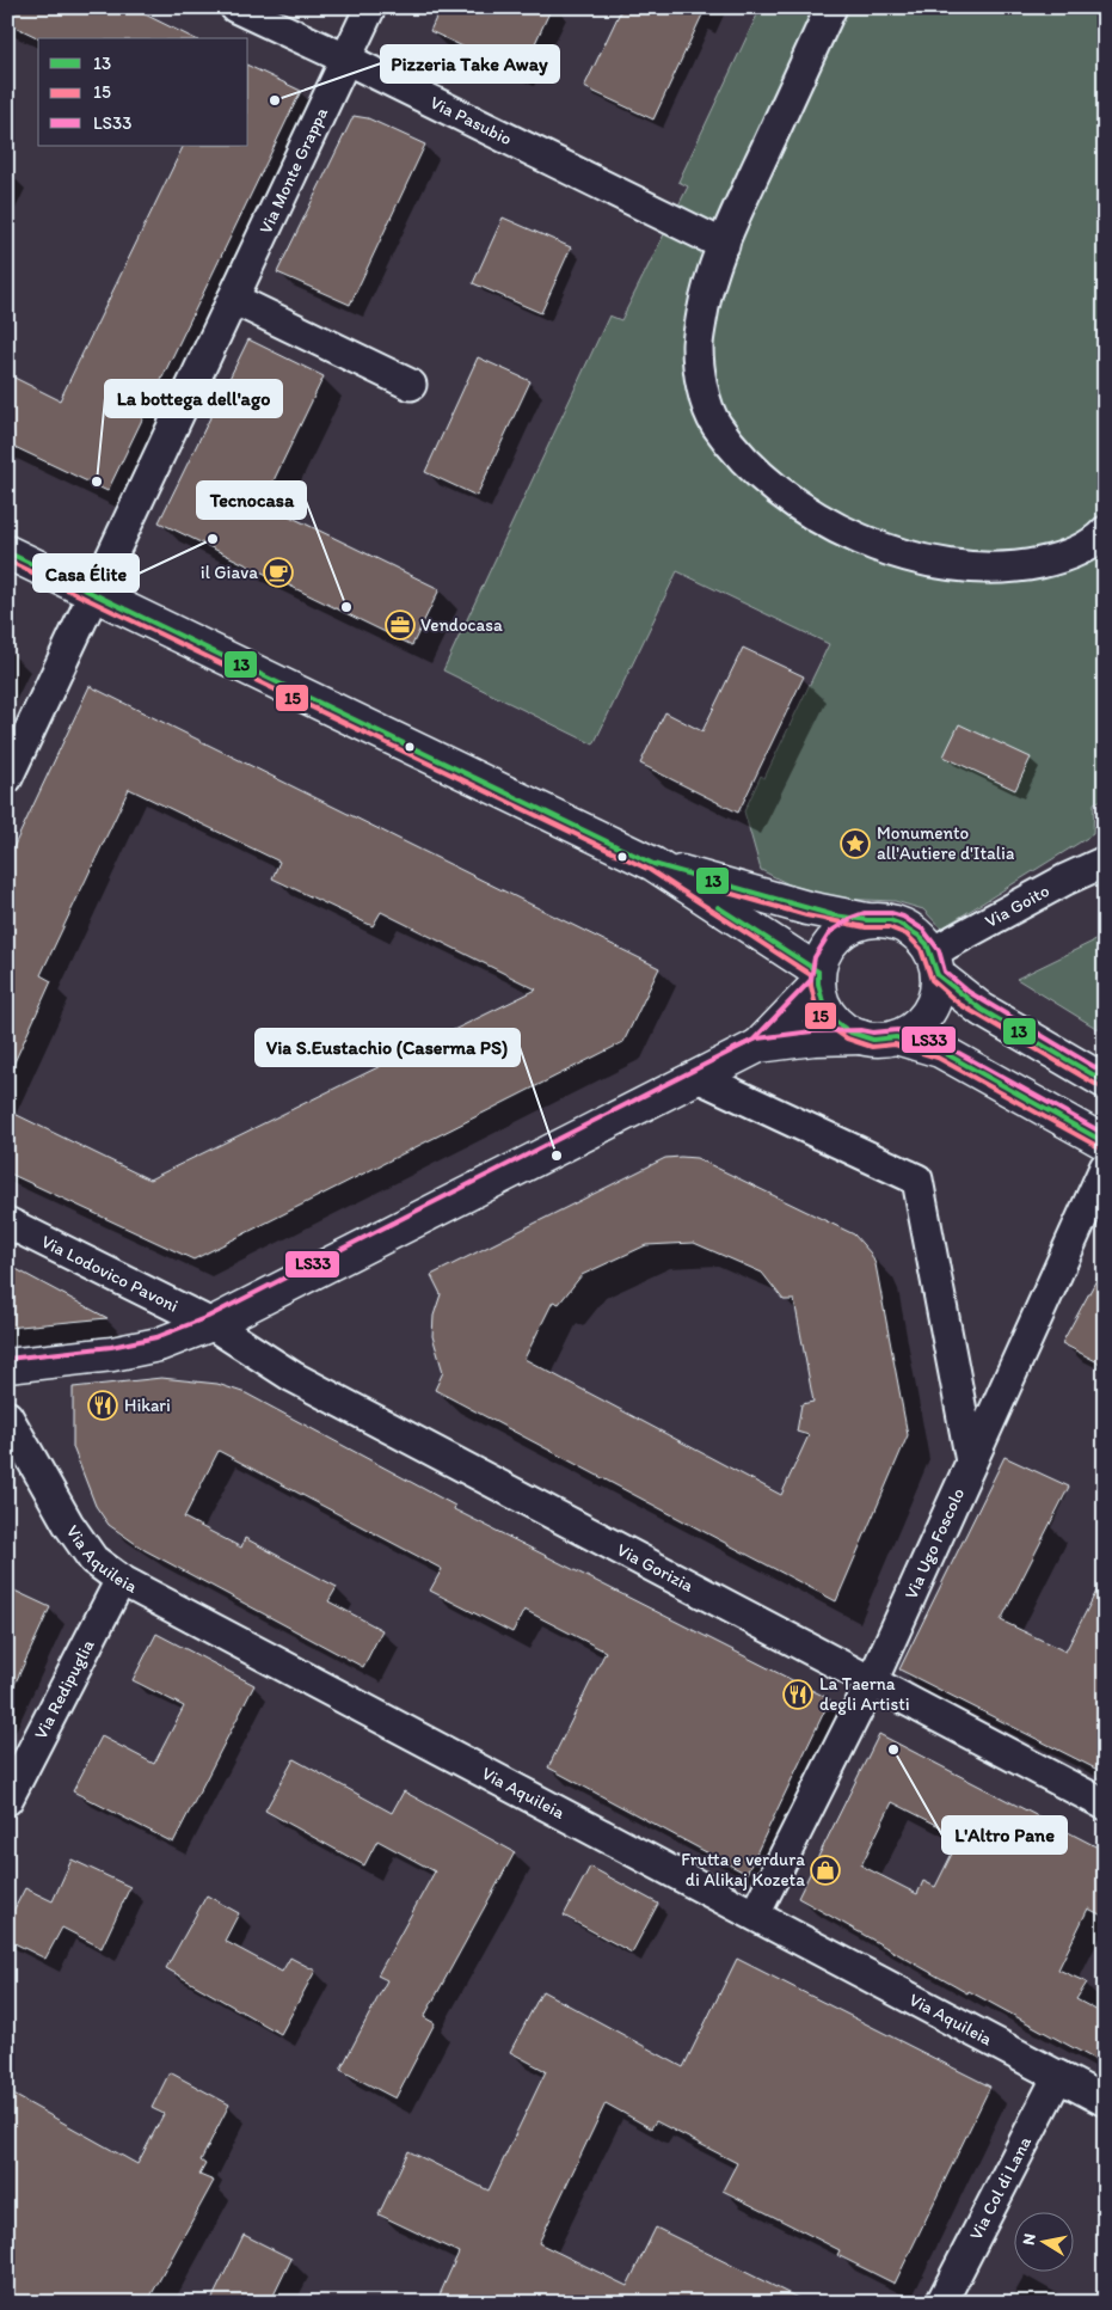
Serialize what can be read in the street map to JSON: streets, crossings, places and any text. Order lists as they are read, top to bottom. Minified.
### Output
{"streets":{"street":["Via Pasubio","Via Monte Grappa","Via Goito","Via Lodovico Pavoni","Via Ugo Foscolo","Via Aquileia","Via Gorizia","Via Redipuglia","Via Col di Lana"]},"crossings":[["Via Pasubio","Via Monte Grappa"],["Via Lodovico Pavoni","Via Gorizia"],["Via Ugo Foscolo","Via Aquileia"],["Via Ugo Foscolo","Via Gorizia"],["Via Aquileia","Via Redipuglia"],["Via Aquileia","Via Col di Lana"]],"places":{"other":["Pizzeria Take Away","La bottega dell'ago","Casa Élite","Tecnocasa","Via S.Eustachio (Caserma PS)","L'Altro Pane"],"cafe":["il Giava"],"office":["Vendocasa"],"place":["Monumento all'Autiere d'Italia"],"restaurant":["Hikari","La Taerna degli Artisti"],"shop":["Frutta e verdura di Alikaj Kozeta"]},"lines":["transit line 13","transit line 15","transit line LS33"],"legend":["13","15","LS33"],"north":"left"}
